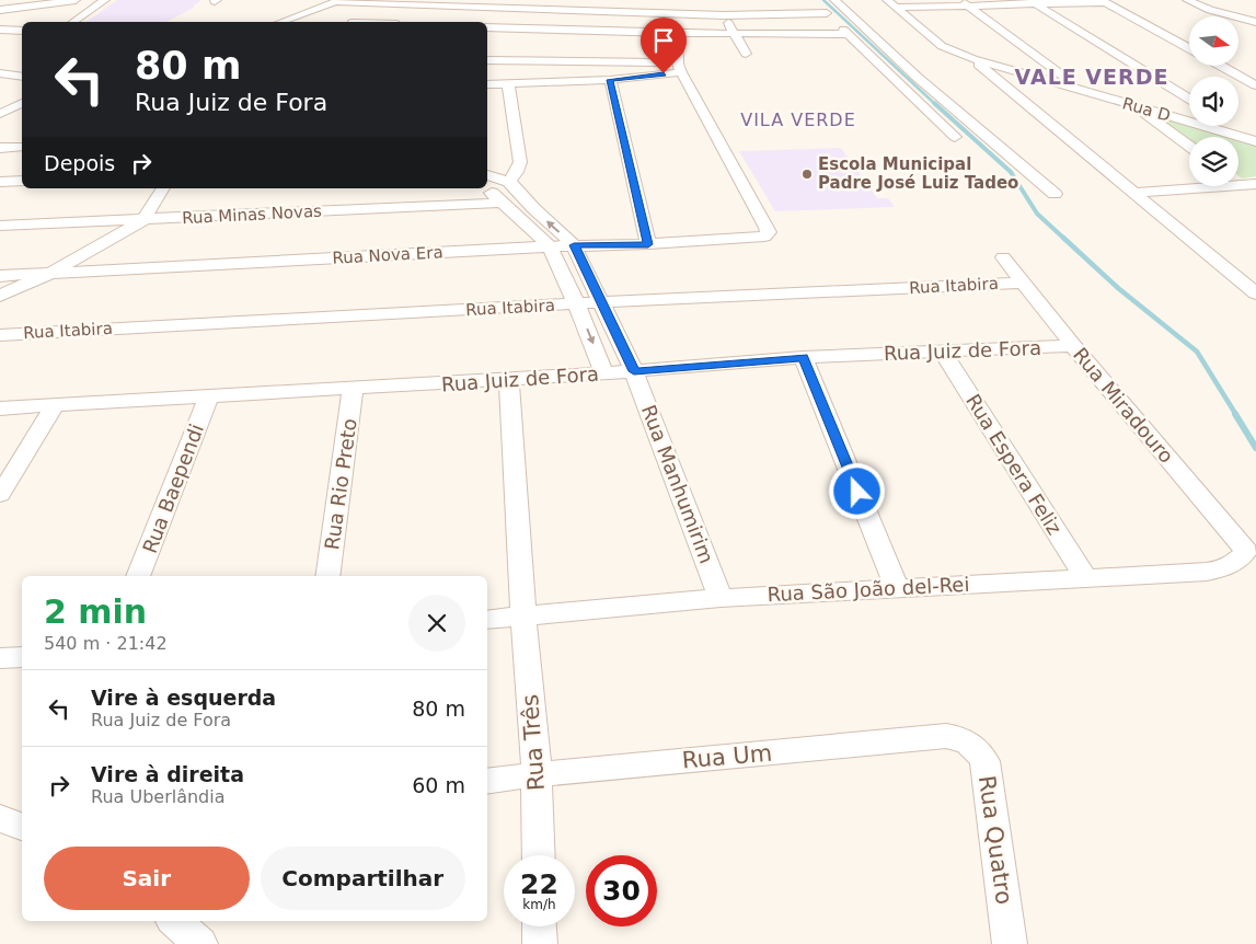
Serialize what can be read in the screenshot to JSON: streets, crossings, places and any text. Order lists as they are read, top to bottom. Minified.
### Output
{"streets":{"street":["Rua D","Rua Minas Novas","Rua Nova Era","Rua Itabira","Rua Juiz de Fora","Rua Miradouro","Rua Espera Feliz","Rua Rio Preto","Rua Manhumirim","Rua Baependi","Rua São João del-Rei","Rua Três","Rua Um","Rua Quatro"]},"crossings":[["Rua Nova Era","Rua Manhumirim"],["Rua Itabira","Rua Miradouro"],["Rua Itabira","Rua Manhumirim"],["Rua Juiz de Fora","Rua Miradouro"],["Rua Juiz de Fora","Rua Espera Feliz"],["Rua Juiz de Fora","Rua Rio Preto"],["Rua Juiz de Fora","Rua Manhumirim"],["Rua Juiz de Fora","Rua Baependi"],["Rua Juiz de Fora","Rua Três"],["Rua Miradouro","Rua São João del-Rei"],["Rua Espera Feliz","Rua São João del-Rei"],["Rua Manhumirim","Rua São João del-Rei"],["Rua São João del-Rei","Rua Três"],["Rua Três","Rua Um"],["Rua Um","Rua Quatro"]],"districts":["VALE VERDE","VILA VERDE"],"places":["Escola Municipal Padre José Luiz Tadeo"],"north":"right","page":{"turn":["80 m","Rua Juiz de Fora"],"then":"Depois","heading":["2 min","540 m · 21:42"],"list":[{"name":"Vire à esquerda","note":"Rua Juiz de Fora","value":"80 m"},{"name":"Vire à direita","note":"Rua Uberlândia","value":"60 m"}],"buttons":["Sair","Compartilhar"],"speed":"22 km/h","limit":"30"}}
